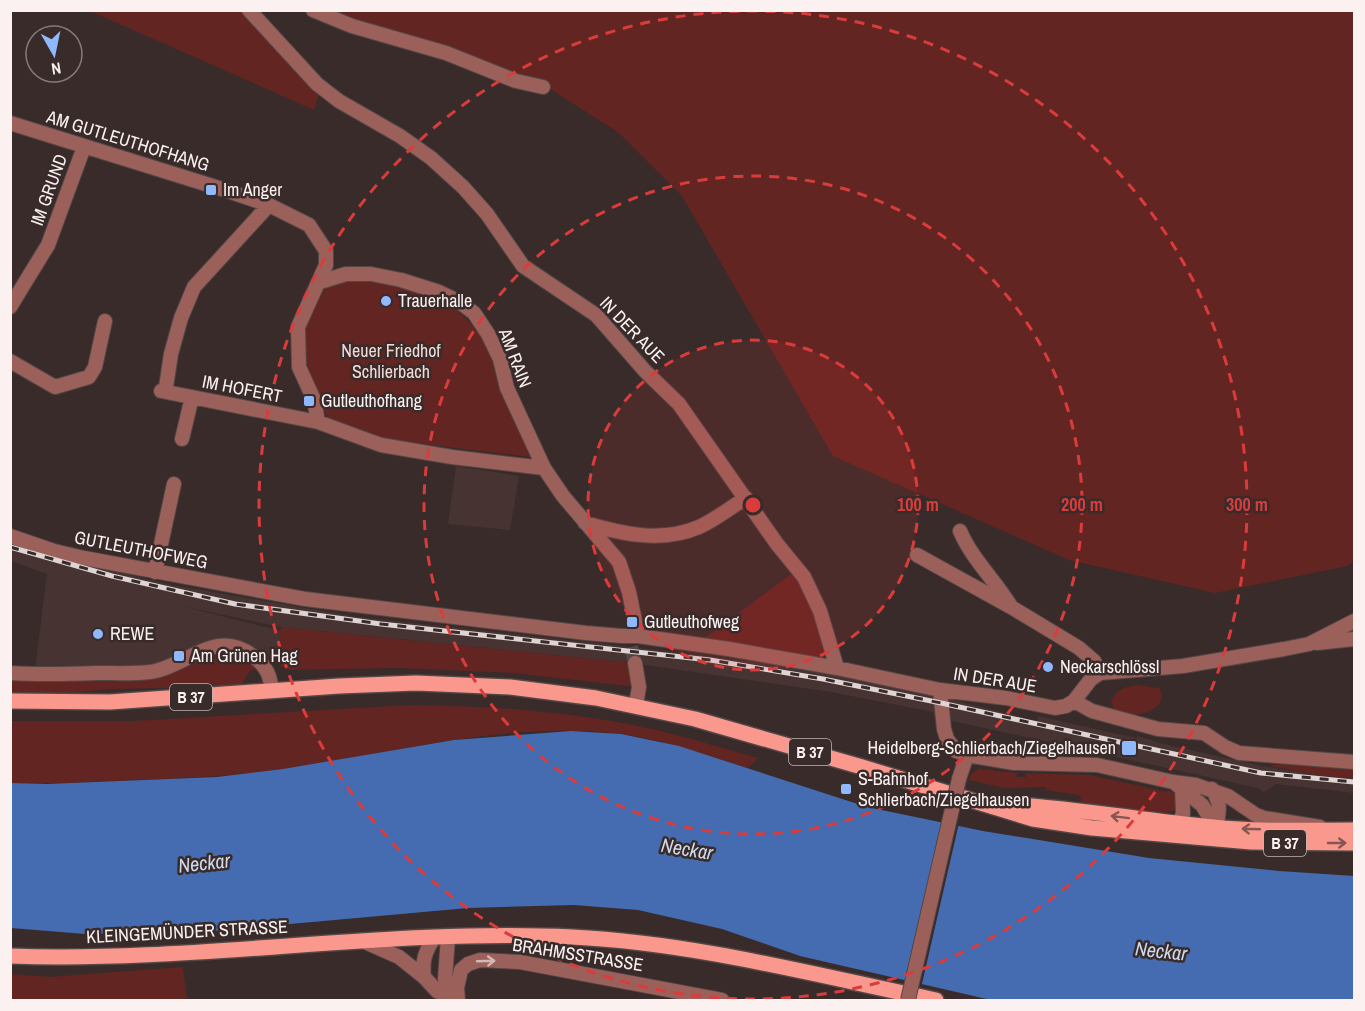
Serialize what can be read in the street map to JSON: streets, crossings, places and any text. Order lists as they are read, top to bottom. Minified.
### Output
{"streets":{"main road":["B 37","KLEINGEMÜNDER STRASSE"],"street":["AM GUTLEUTHOFHANG","IM GRUND","IN DER AUE","AM RAIN","IM HOFERT","GUTLEUTHOFWEG","BRAHMSSTRASSE"]},"crossings":[["AM GUTLEUTHOFHANG","IM GRUND"],["AM GUTLEUTHOFHANG","AM RAIN"],["AM GUTLEUTHOFHANG","IM HOFERT"],["IN DER AUE","GUTLEUTHOFWEG"],["KLEINGEMÜNDER STRASSE","BRAHMSSTRASSE"]],"one_way":["BRAHMSSTRASSE"],"water":["Neckar"],"parks":["Neuer Friedhof Schlierbach"],"places":{"transit":["Im Anger","Gutleuthofhang","Gutleuthofweg","Am Grünen Hag","Heidelberg-Schlierbach/Ziegelhausen","S-Bahnhof Schlierbach/Ziegelhausen"],"other":["Trauerhalle","REWE","Neckarschlössl"]},"north":"bottom","rings":["100 m","200 m","300 m"]}
